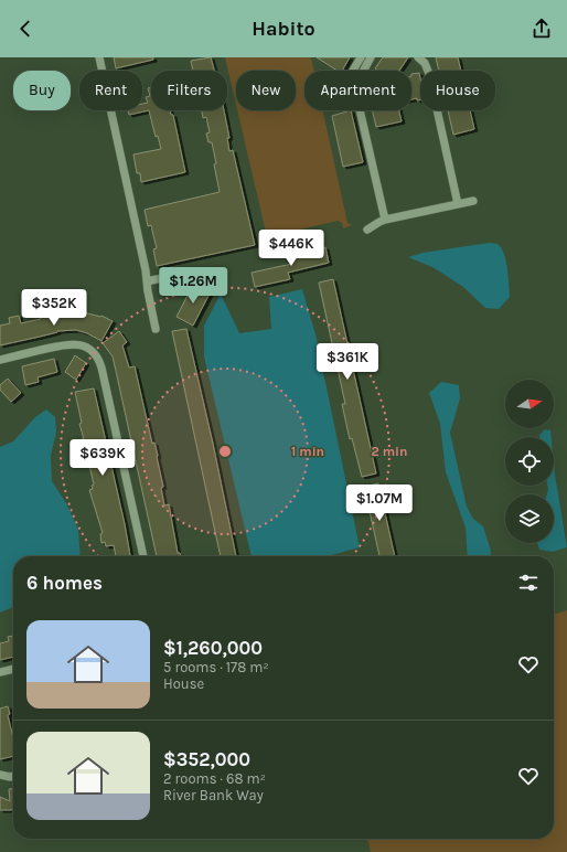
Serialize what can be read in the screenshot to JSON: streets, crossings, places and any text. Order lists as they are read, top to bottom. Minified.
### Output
{"north":"right","page":{"header":"Habito","chip":["Buy","Rent","Filters","New","Apartment","House"],"price":["$446K","$1.26M","$352K","$361K","$639K","$1.07M"],"heading":"6 homes","list":[{"name":"$1,260,000","note":"5 rooms · 178 m² · House"},{"name":"$352,000","note":"2 rooms · 68 m² · River Bank Way"}]},"rings":["1 min","2 min"]}
